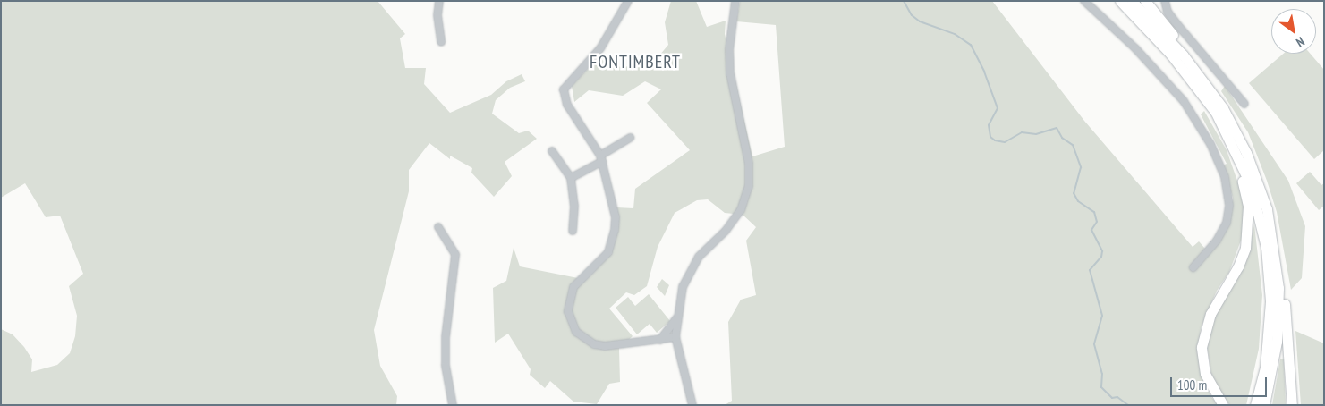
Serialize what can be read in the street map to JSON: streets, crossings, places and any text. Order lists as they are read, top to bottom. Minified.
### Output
{"districts":["FONTIMBERT"],"scale_bar":"100 m","north":"bottom right"}
